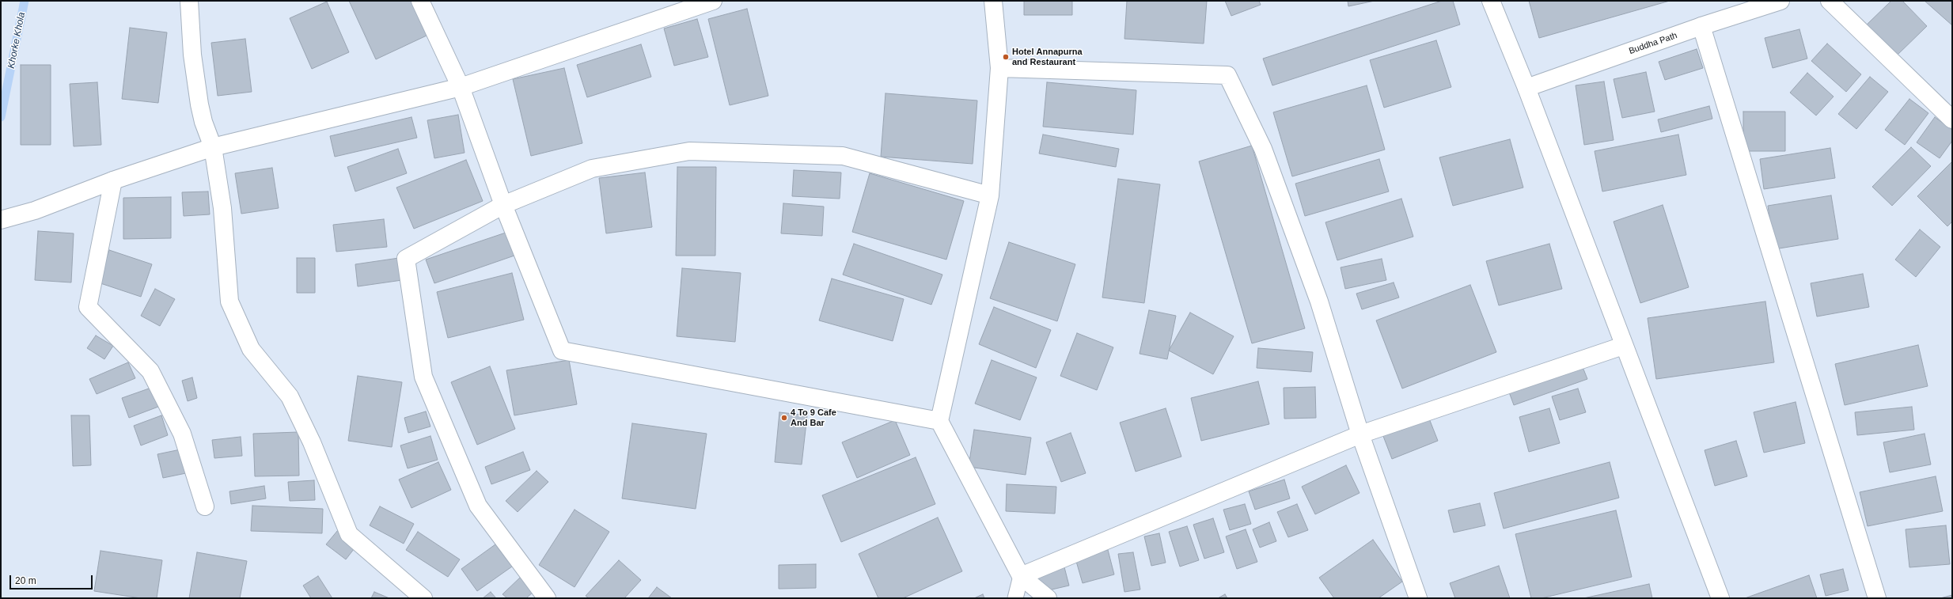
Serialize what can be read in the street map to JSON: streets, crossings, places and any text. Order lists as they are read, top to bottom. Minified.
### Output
{"streets":{"street":["Buddha Path"]},"water":["Khorke Khola"],"places":["Hotel Annapurna and Restaurant","4 To 9 Cafe And Bar"],"scale_bar":"20 m"}
